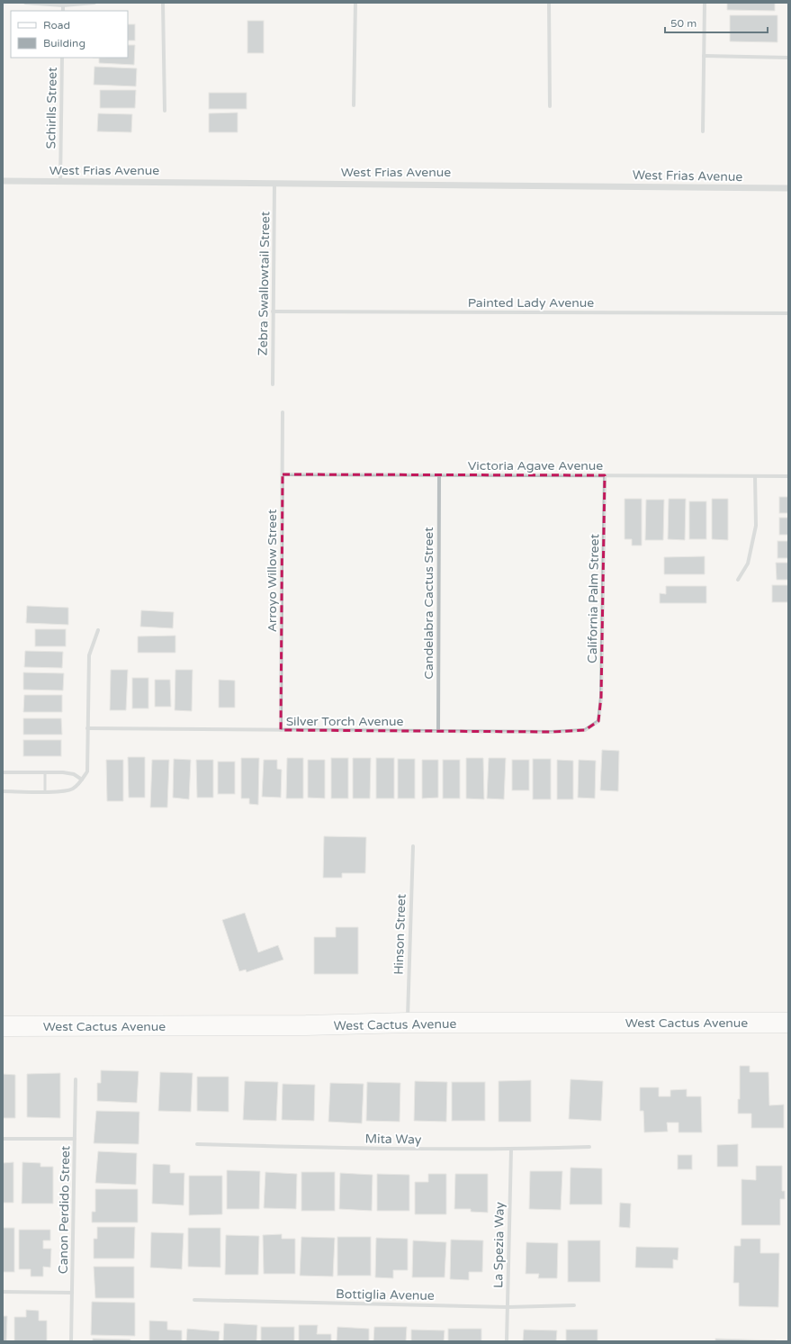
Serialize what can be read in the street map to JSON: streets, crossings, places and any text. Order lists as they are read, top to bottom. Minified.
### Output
{"streets":{"main road":["West Cactus Avenue"],"street":["Schirlls Street","West Frias Avenue","Zebra Swallowtail Street","Painted Lady Avenue","Victoria Agave Avenue","Arroyo Willow Street","California Palm Street","Candelabra Cactus Street","Silver Torch Avenue","Hinson Street","Mita Way","Canon Perdido Street","La Spezia Way","Bottiglia Avenue"]},"crossings":[["Schirlls Street","West Frias Avenue"],["West Frias Avenue","Zebra Swallowtail Street"],["Zebra Swallowtail Street","Painted Lady Avenue"],["Victoria Agave Avenue","Arroyo Willow Street"],["Victoria Agave Avenue","California Palm Street"],["Victoria Agave Avenue","Candelabra Cactus Street"],["Arroyo Willow Street","Silver Torch Avenue"],["California Palm Street","Silver Torch Avenue"],["Candelabra Cactus Street","Silver Torch Avenue"],["Hinson Street","West Cactus Avenue"],["Mita Way","La Spezia Way"],["La Spezia Way","Bottiglia Avenue"]],"legend":["Road","Building"],"scale_bar":"50 m"}
